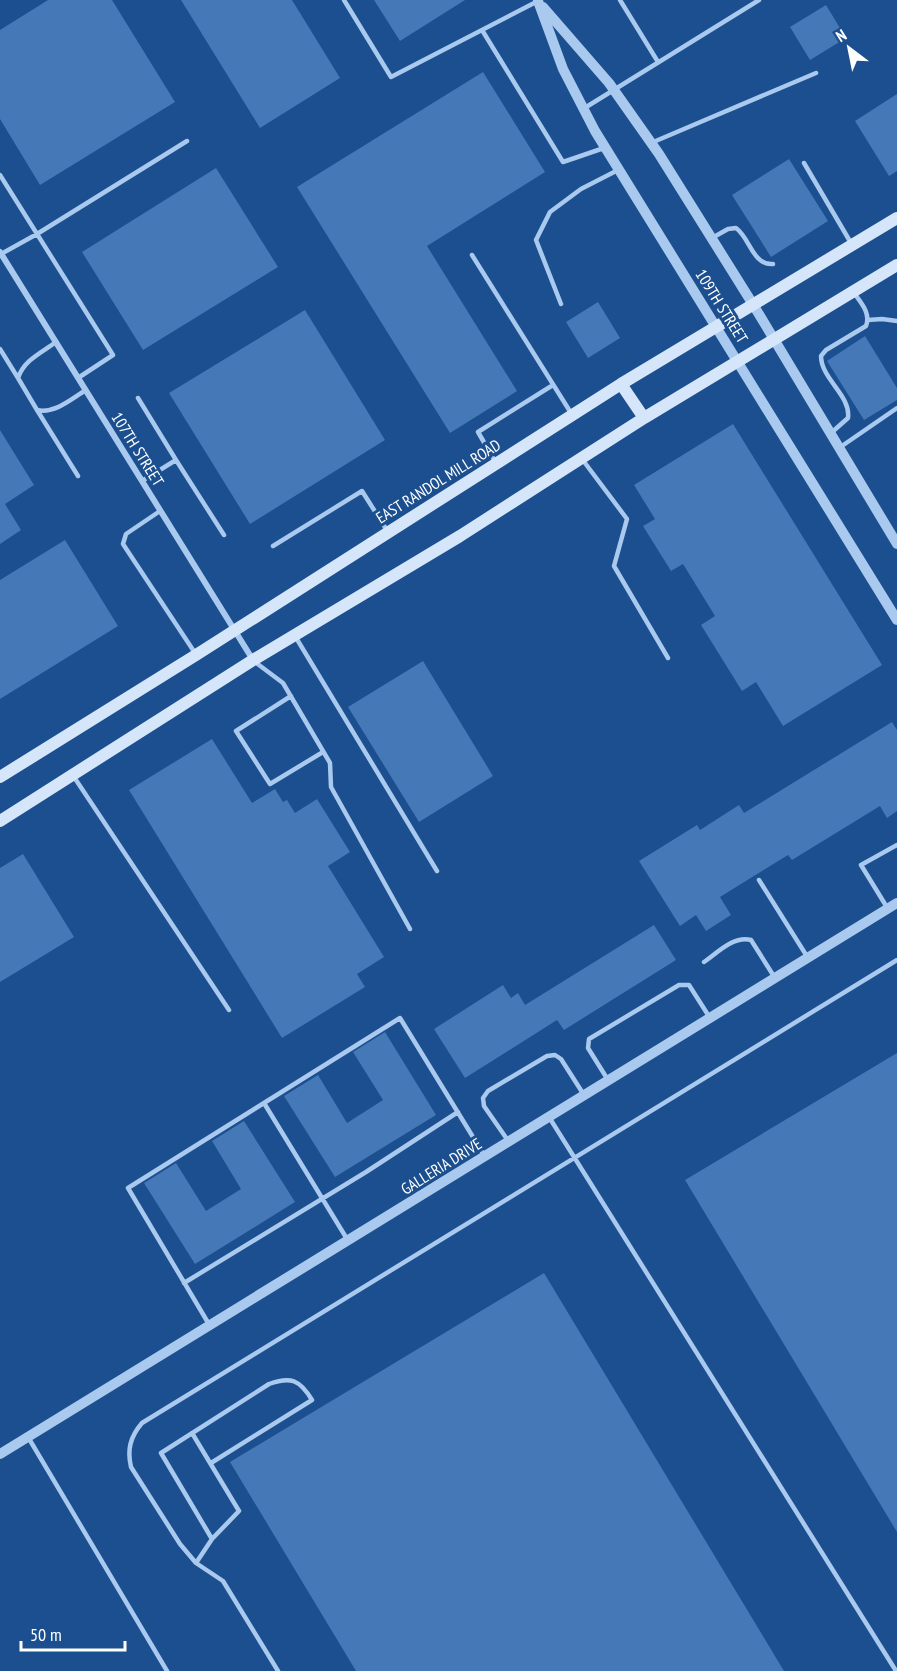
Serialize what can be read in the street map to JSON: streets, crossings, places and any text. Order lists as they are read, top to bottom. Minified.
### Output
{"streets":{"main road":["EAST RANDOL MILL ROAD"],"street":["109TH STREET","107TH STREET","GALLERIA DRIVE"]},"crossings":[["109TH STREET","EAST RANDOL MILL ROAD"],["107TH STREET","EAST RANDOL MILL ROAD"]],"scale_bar":"50 m","north":"top left"}
